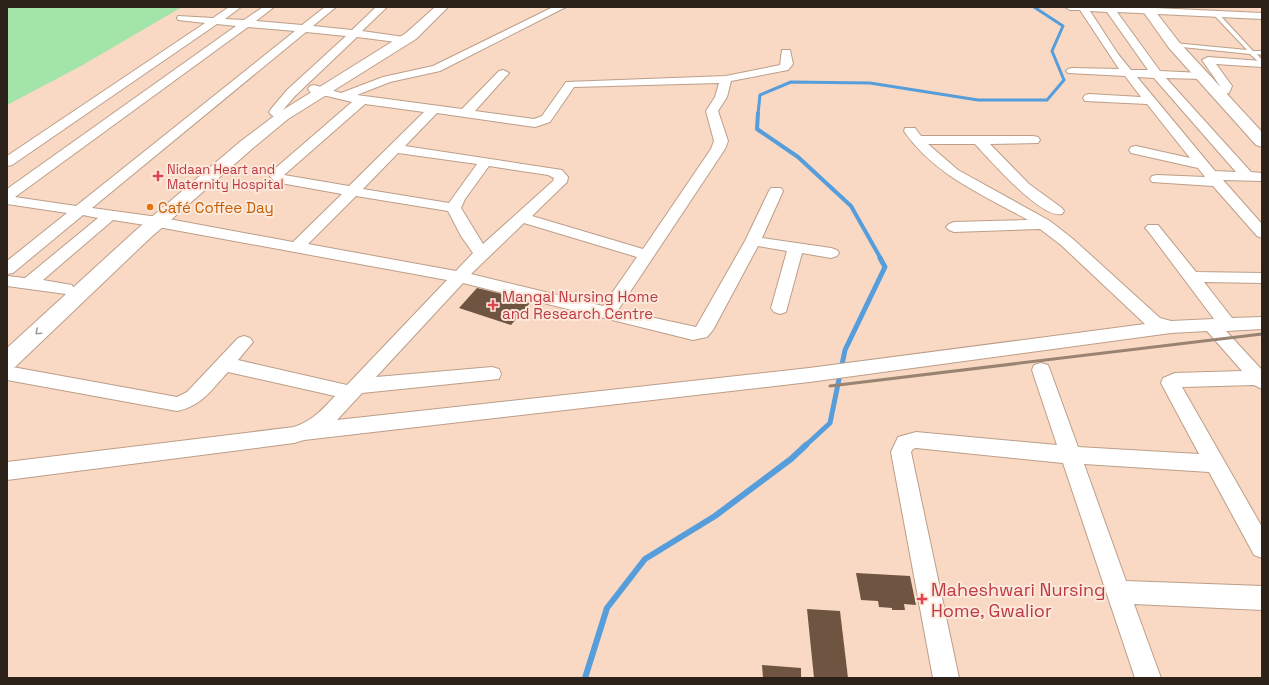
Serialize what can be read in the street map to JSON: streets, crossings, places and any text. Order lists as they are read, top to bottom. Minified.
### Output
{"places":{"health":["Nidaan Heart and Maternity Hospital","Mangal Nursing Home and Research Centre","Maheshwari Nursing Home, Gwalior"],"other":["Café Coffee Day"]}}
